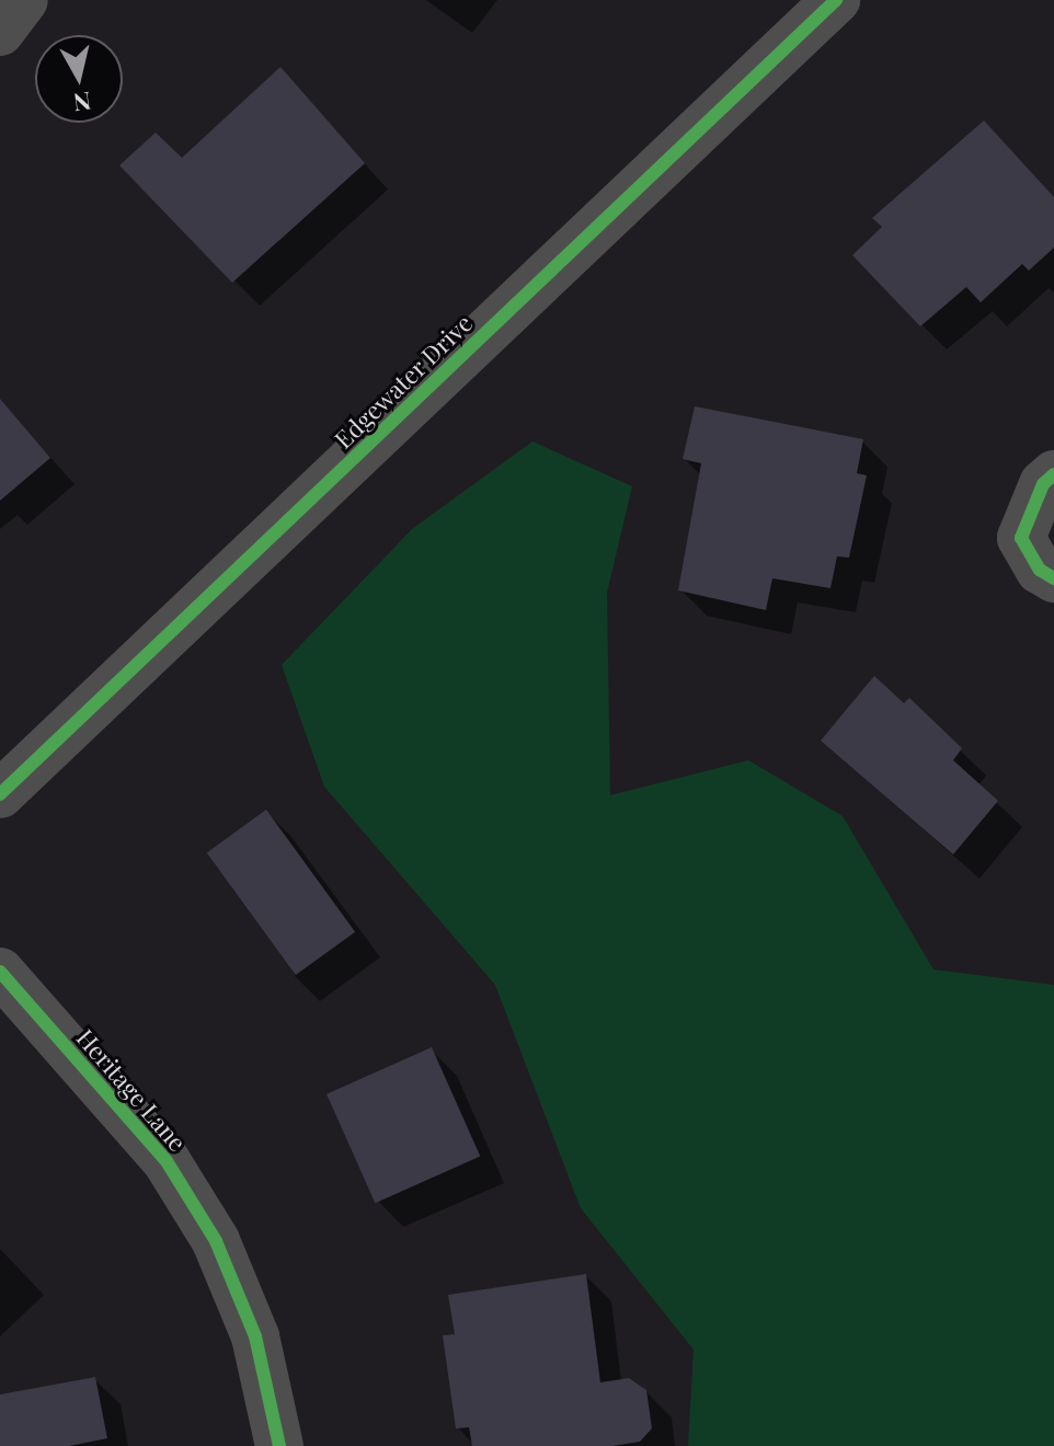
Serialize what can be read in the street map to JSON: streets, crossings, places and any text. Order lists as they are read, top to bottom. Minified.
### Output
{"streets":{"street":["Edgewater Drive","Heritage Lane"]},"north":"bottom"}
